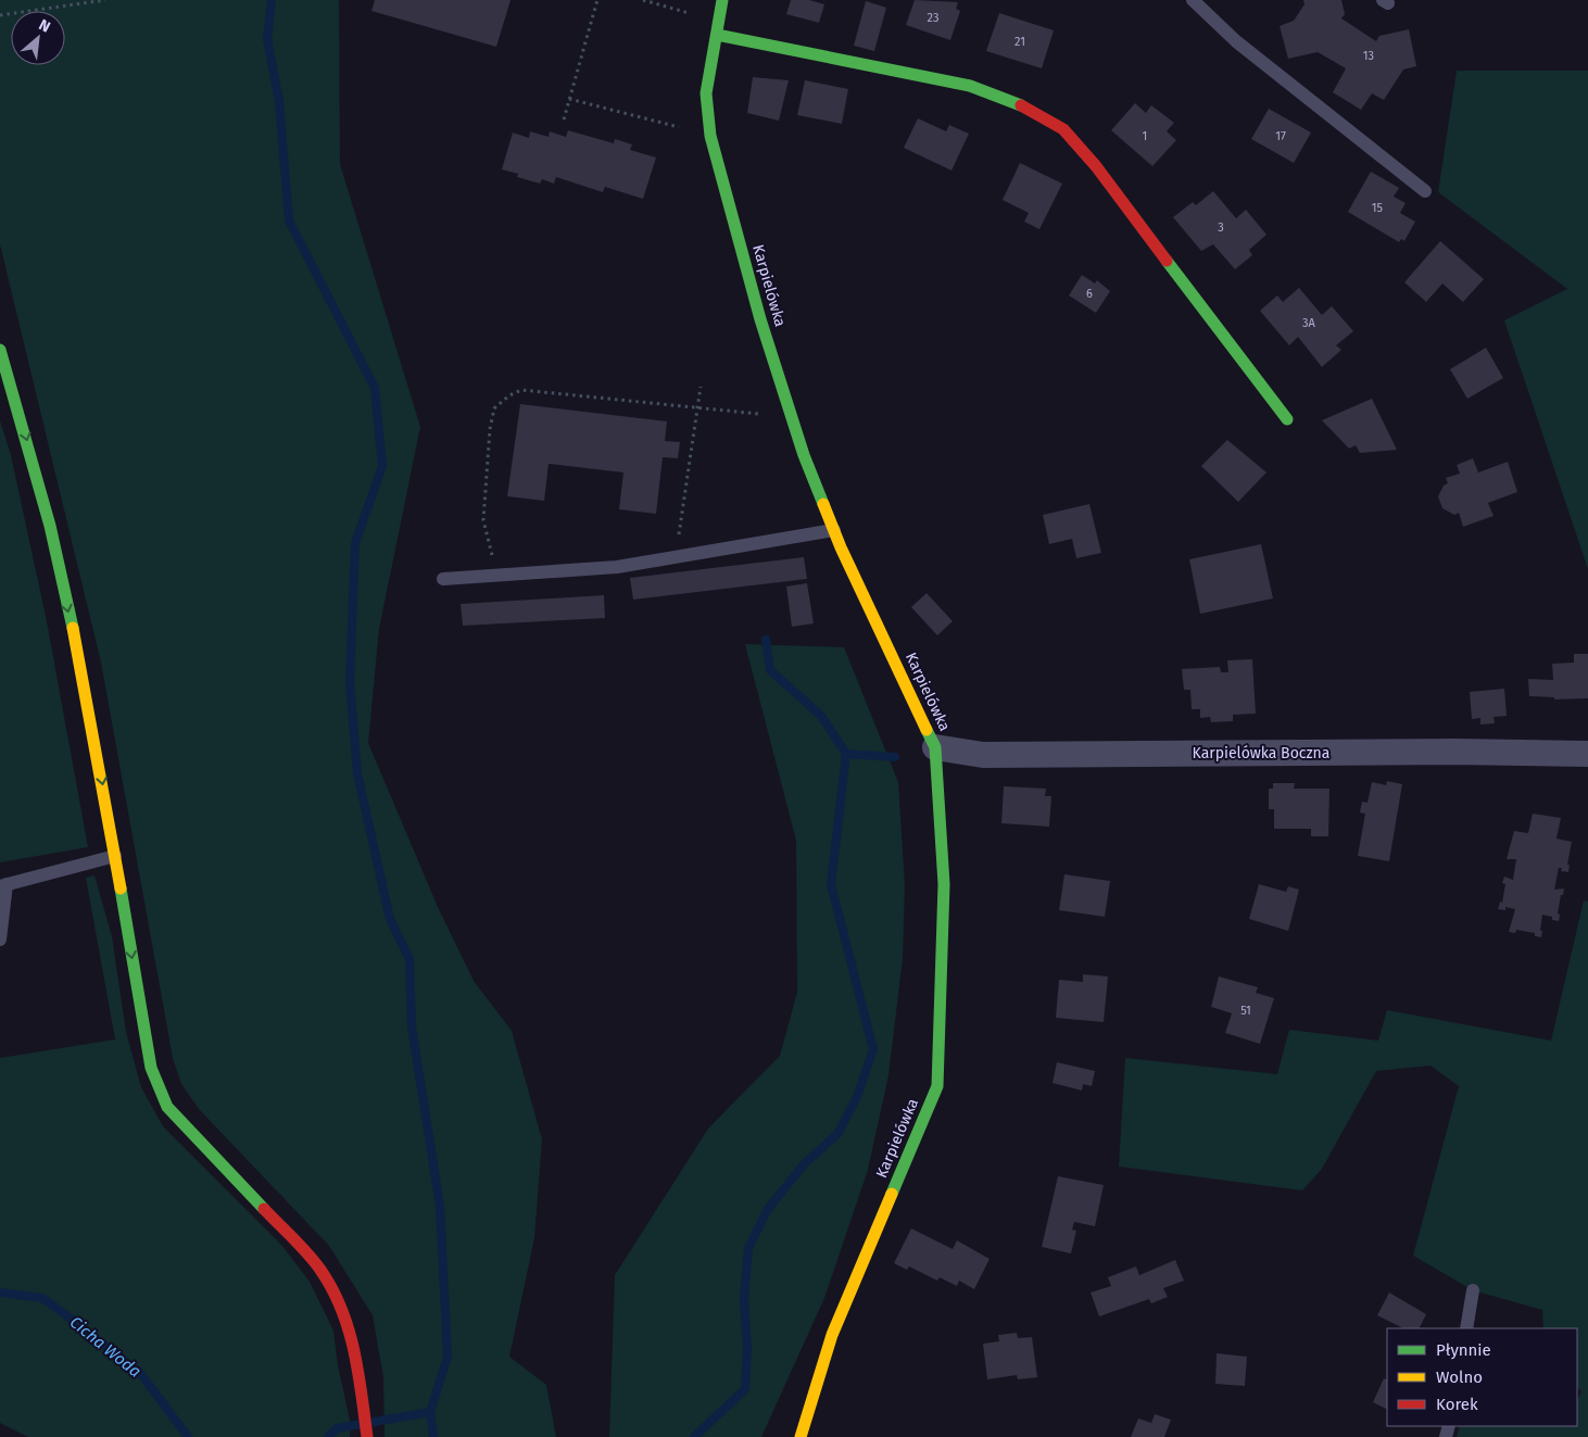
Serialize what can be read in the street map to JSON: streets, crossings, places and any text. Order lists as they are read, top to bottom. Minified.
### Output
{"streets":{"street":["Karpielówka","Karpielówka Boczna"]},"crossings":[["Karpielówka","Karpielówka Boczna"]],"water":["Cicha Woda"],"house_numbers":["23","21","13","1","17","15","3","6","3A","51"],"legend":["Płynnie","Wolno","Korek"],"north":"top right"}
